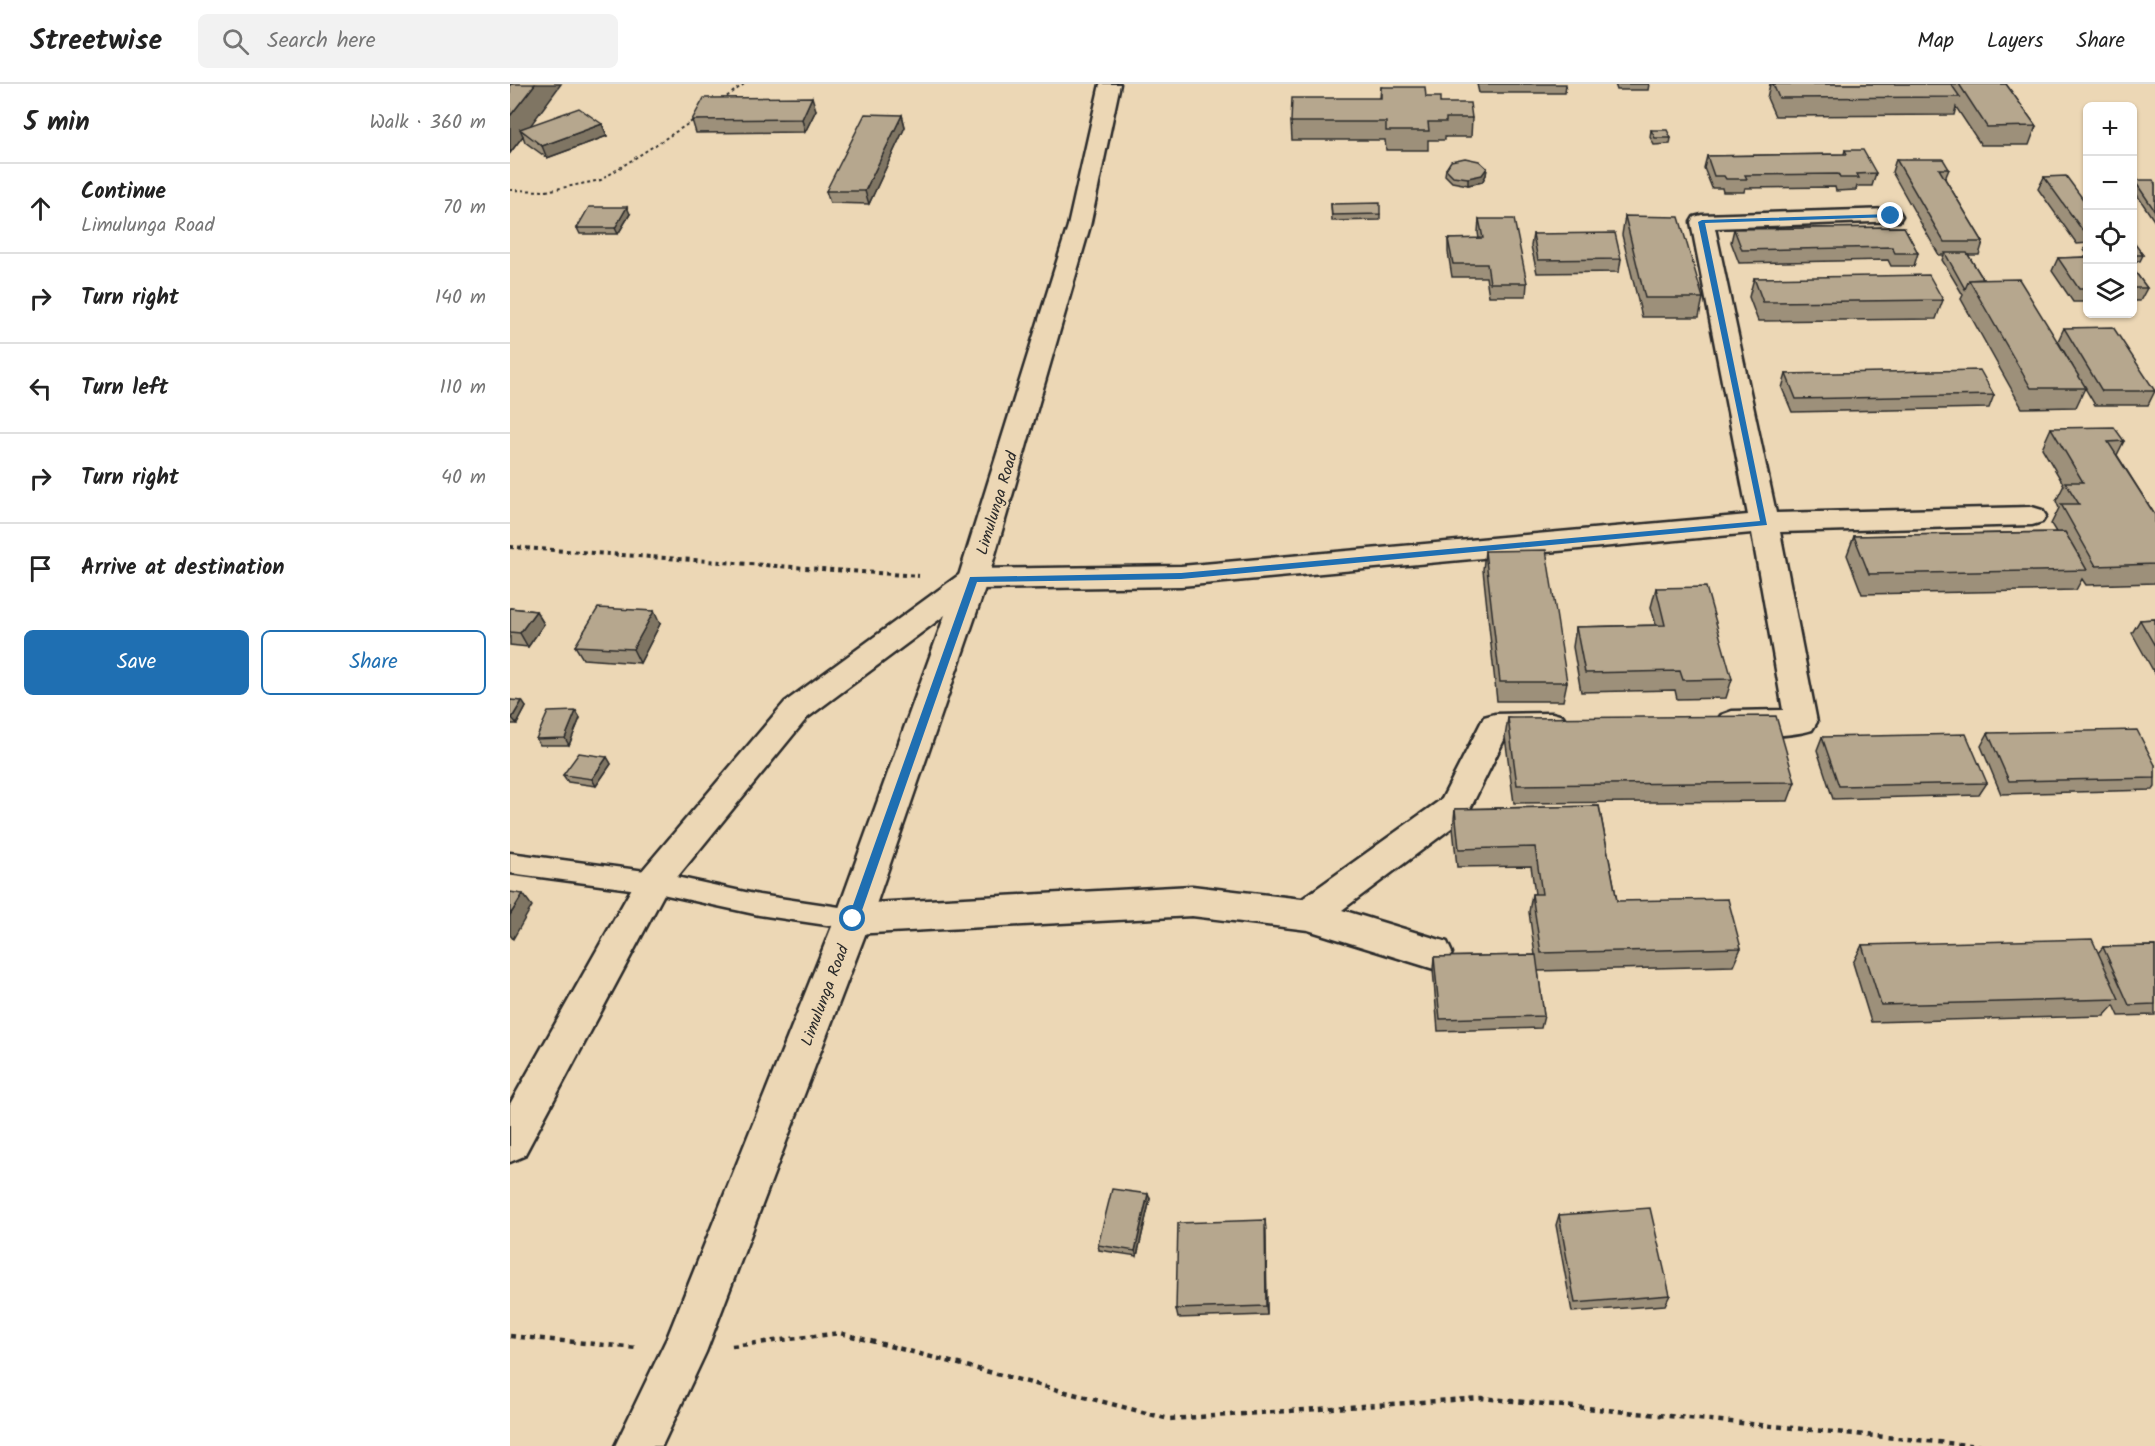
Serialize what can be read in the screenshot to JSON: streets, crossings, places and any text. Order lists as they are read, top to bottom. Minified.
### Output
{"streets":{"street":["Limulunga Road"]},"page":{"header":"Streetwise","search":"Search here","nav":["Map","Layers","Share"],"heading":["5 min","Walk · 360 m"],"map_buttons":["+","−"],"list":[["Continue","Limulunga Road","70 m"],["Turn right","140 m"],["Turn left","110 m"],["Turn right","40 m"],"Arrive at destination"],"buttons":["Save","Share"]}}
